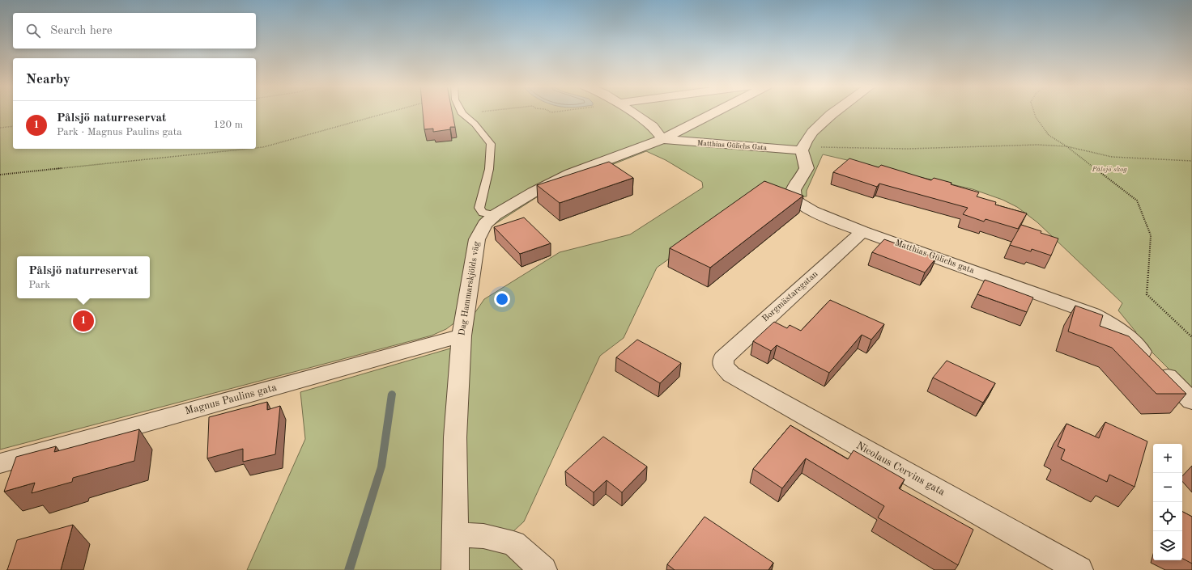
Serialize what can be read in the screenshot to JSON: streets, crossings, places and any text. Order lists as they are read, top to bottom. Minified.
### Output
{"streets":{"street":["Matthias Gülichs Gata","Matthias Gülichs gata","Dag Hammarskjölds väg","Borgmästaregatan","Magnus Paulins gata","Nicolaus Cervins gata"]},"crossings":[["Matthias Gülichs Gata","Matthias Gülichs gata"],["Matthias Gülichs Gata","Dag Hammarskjölds väg"],["Matthias Gülichs gata","Borgmästaregatan"],["Dag Hammarskjölds väg","Magnus Paulins gata"],["Borgmästaregatan","Nicolaus Cervins gata"]],"parks":["Pålsjö skog"],"page":{"search":"Search here","heading":"Nearby","list":[{"mark":"1","name":"Pålsjö naturreservat","note":"Park · Magnus Paulins gata","value":"120 m"}],"popup":["Pålsjö naturreservat","Park"],"pins":"1","map_buttons":["+","−"]}}
